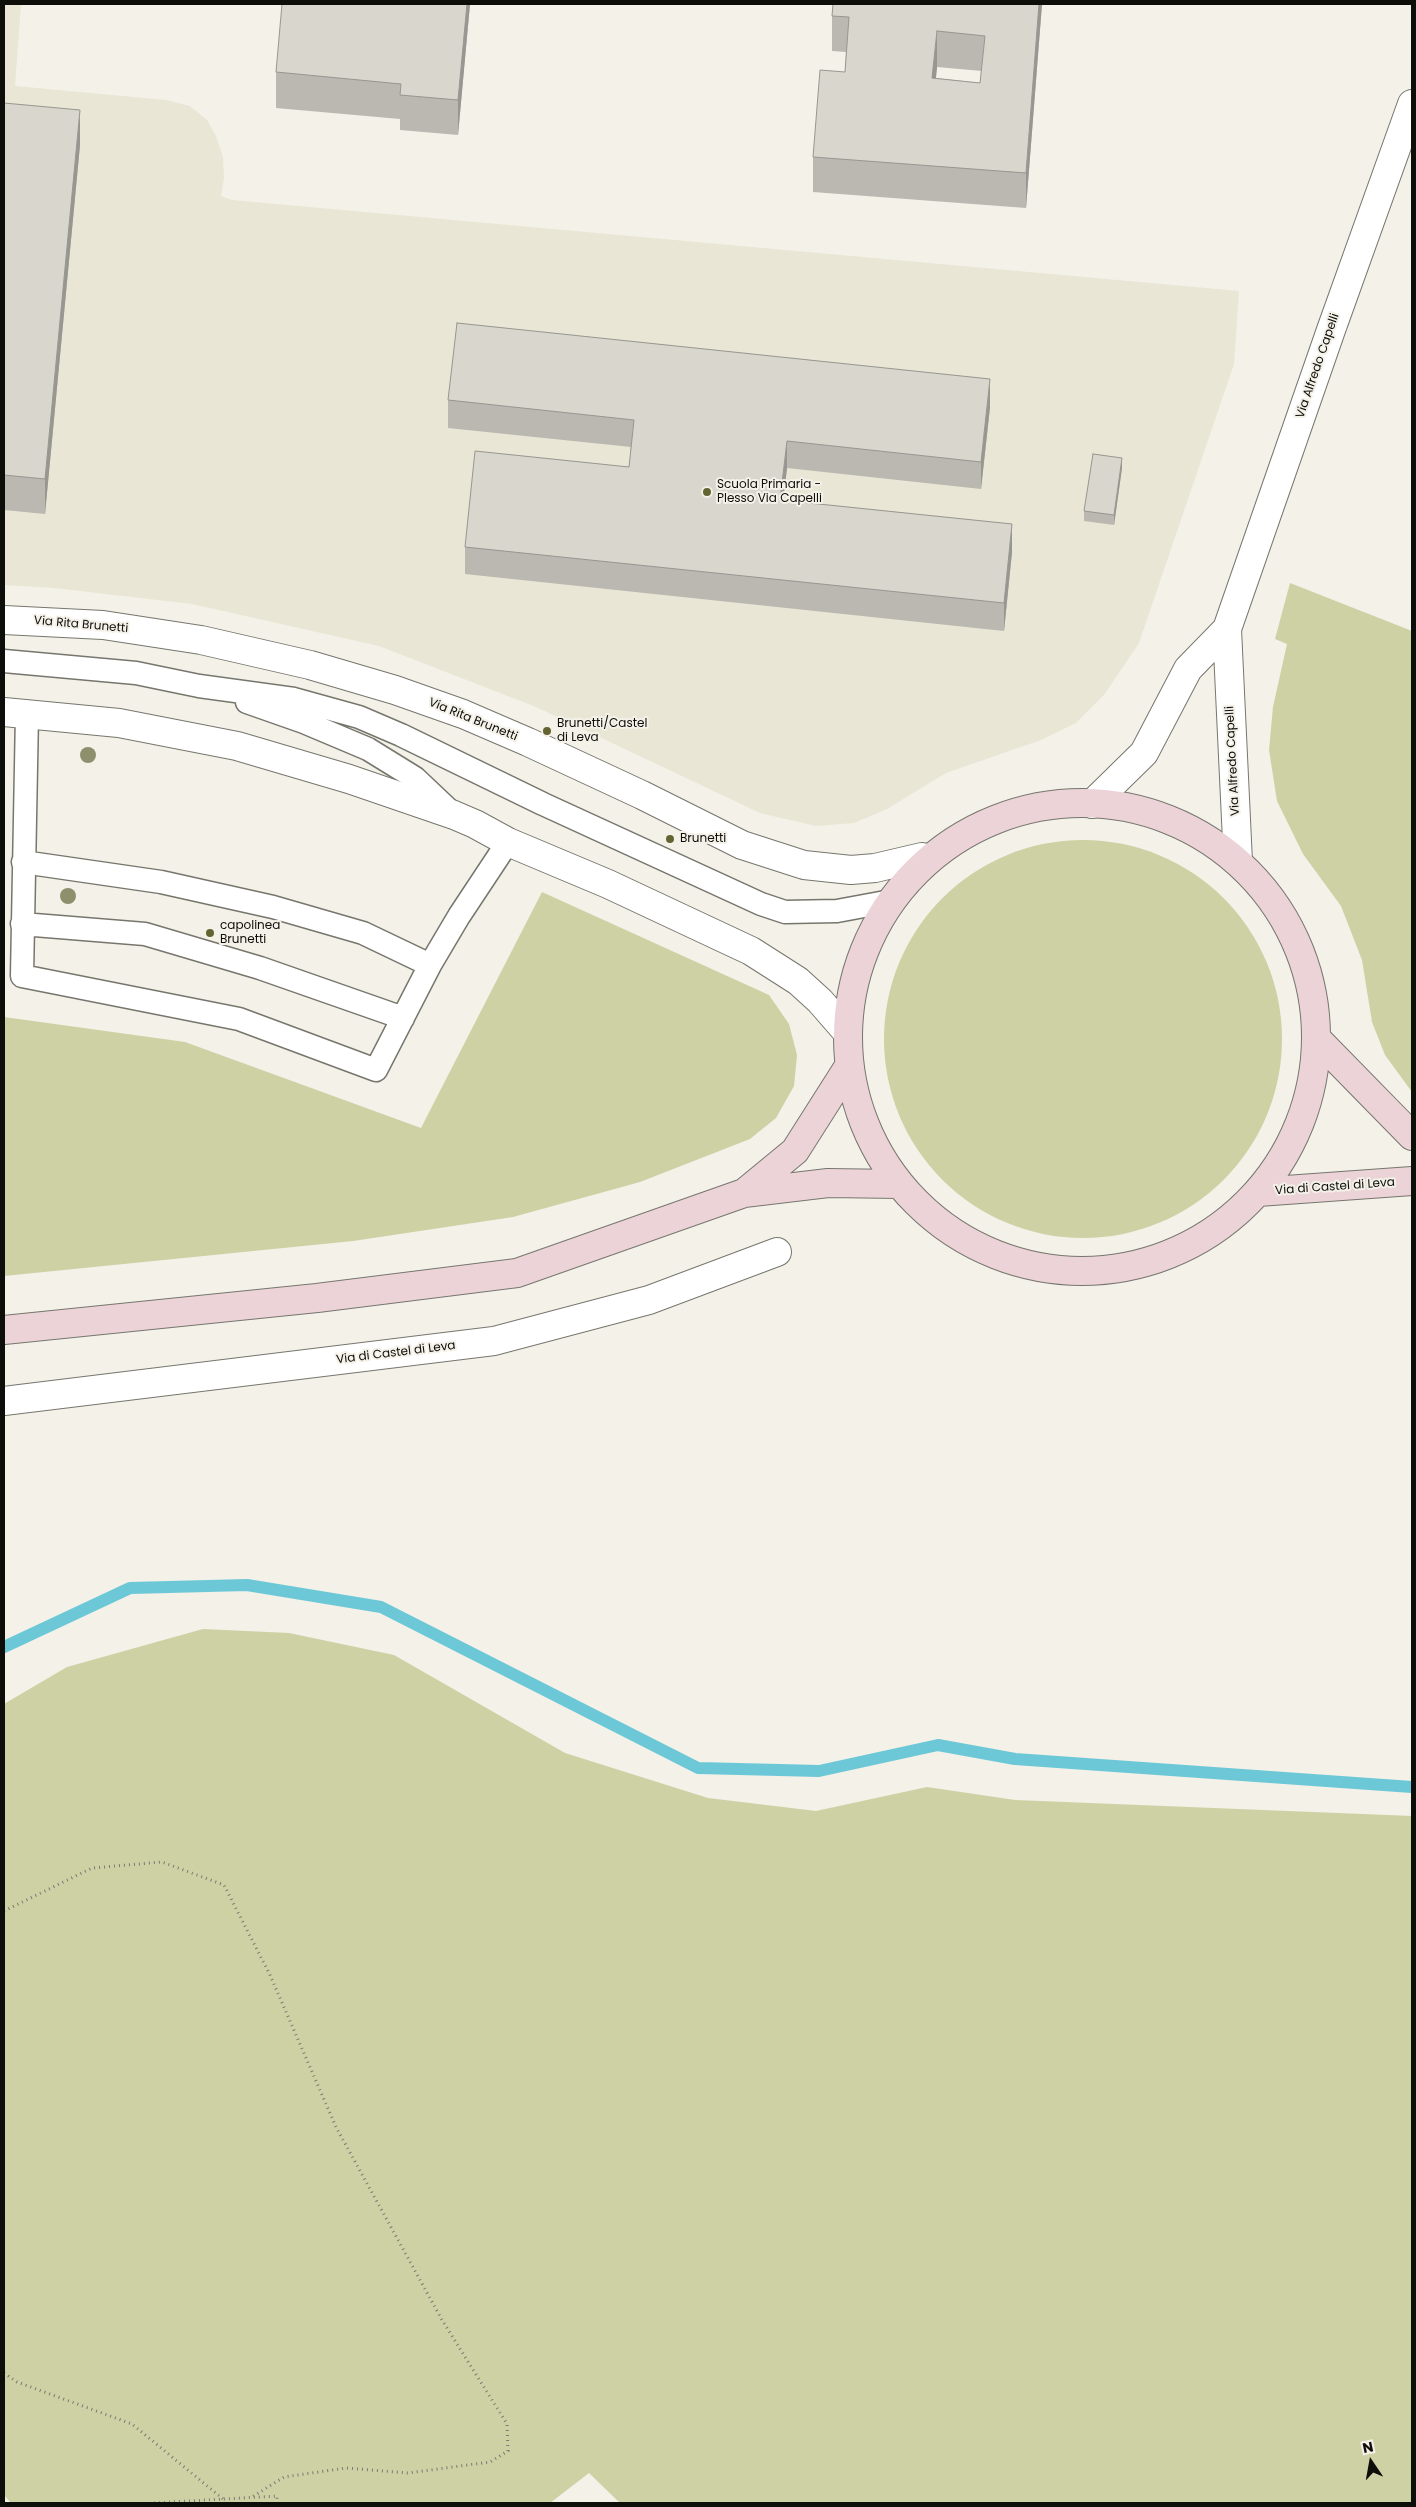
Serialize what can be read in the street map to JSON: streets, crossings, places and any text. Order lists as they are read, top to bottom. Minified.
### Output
{"streets":{"street":["Via Alfredo Capelli","Via Rita Brunetti","Via di Castel di Leva"]},"places":["Scuola Primaria - Plesso Via Capelli","Brunetti/Castel di Leva","Brunetti","capolinea Brunetti"],"north":"top"}
